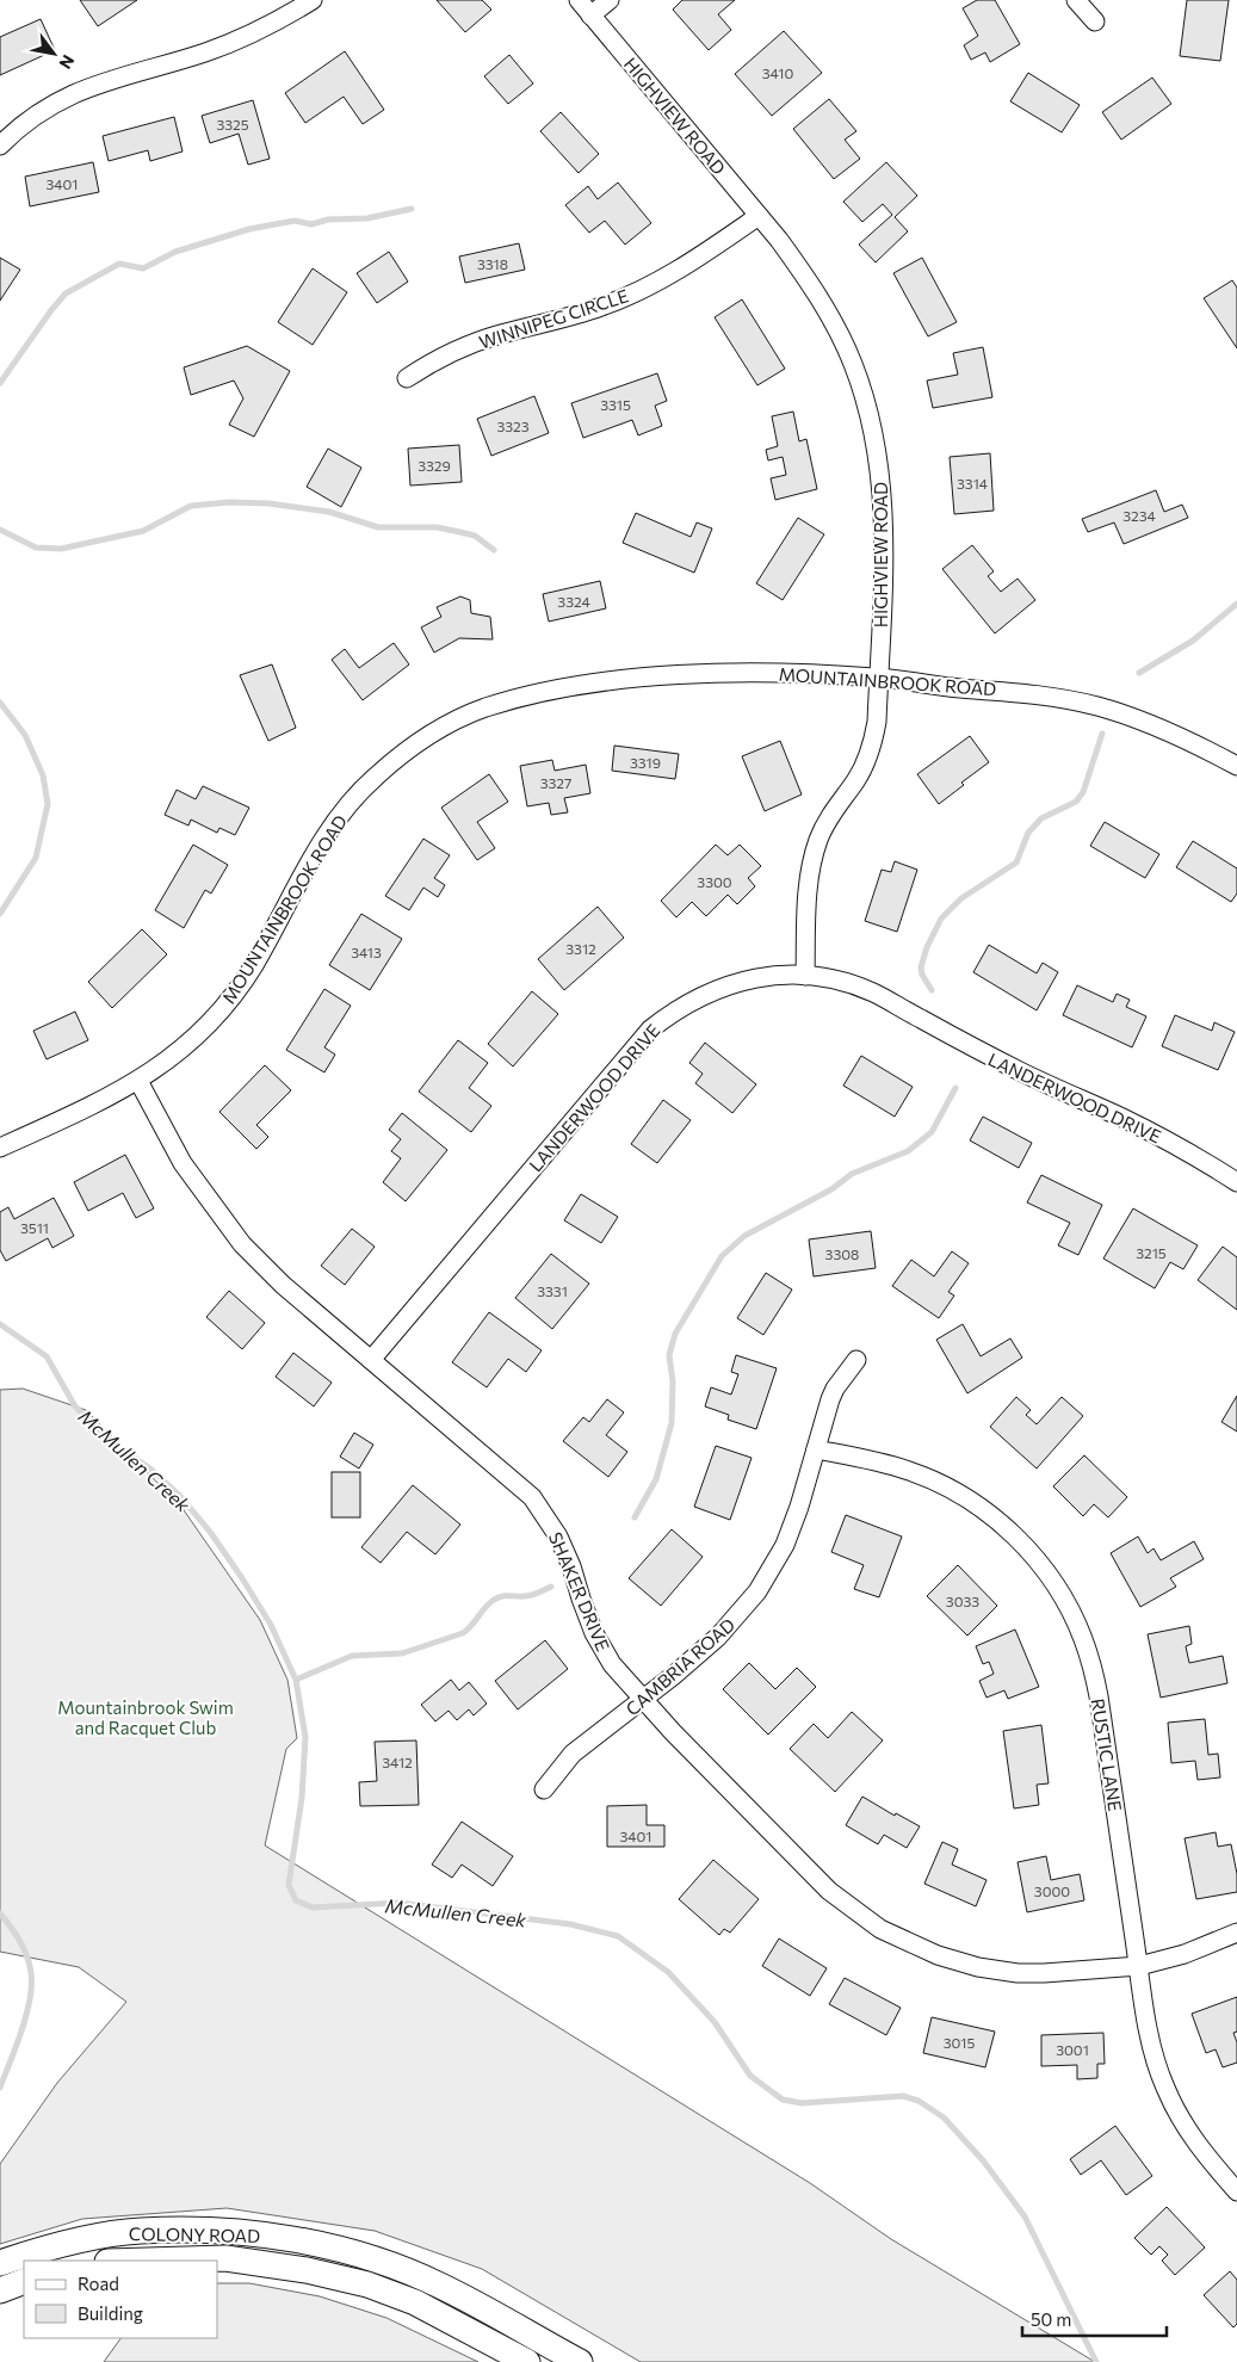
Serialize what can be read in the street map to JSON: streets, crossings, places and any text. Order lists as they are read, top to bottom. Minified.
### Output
{"streets":{"main road":["COLONY ROAD"],"street":["HIGHVIEW ROAD","WINNIPEG CIRCLE","MOUNTAINBROOK ROAD","LANDERWOOD DRIVE","SHAKER DRIVE","CAMBRIA ROAD","RUSTIC LANE"]},"crossings":[["HIGHVIEW ROAD","WINNIPEG CIRCLE"],["HIGHVIEW ROAD","MOUNTAINBROOK ROAD"],["HIGHVIEW ROAD","LANDERWOOD DRIVE"],["MOUNTAINBROOK ROAD","SHAKER DRIVE"],["LANDERWOOD DRIVE","SHAKER DRIVE"],["SHAKER DRIVE","CAMBRIA ROAD"],["SHAKER DRIVE","RUSTIC LANE"],["CAMBRIA ROAD","RUSTIC LANE"]],"water":["McMullen Creek"],"parks":["Mountainbrook Swim and Racquet Club"],"house_numbers":["3410","3325","3401","3318","3315","3323","3329","3314","3234","3324","3319","3327","3300","3312","3413","3511","3215","3308","3331","3033","3412","3401","3000","3015","3001"],"legend":["Road","Building"],"scale_bar":"50 m","north":"bottom right"}
